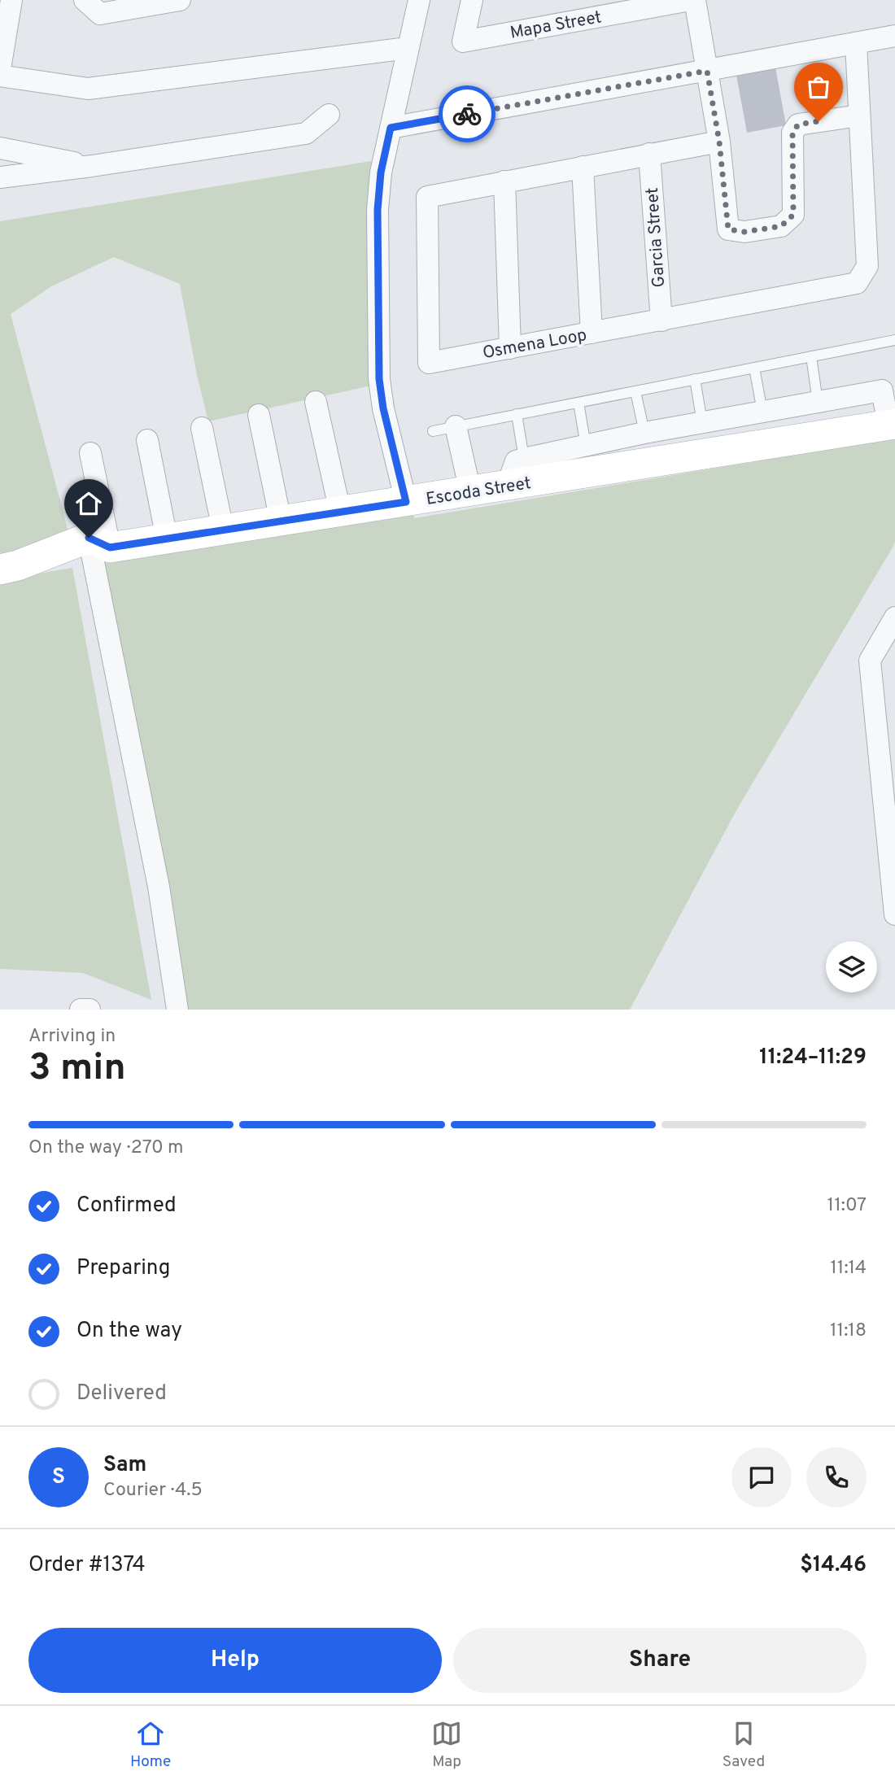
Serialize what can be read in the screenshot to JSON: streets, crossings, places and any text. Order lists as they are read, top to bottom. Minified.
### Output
{"streets":{"street":["Mapa Street","Garcia Street","Osmena Loop","Escoda Street"]},"crossings":[["Garcia Street","Osmena Loop"]],"page":{"heading":["3 min","Arriving in","11:24–11:29"],"panel":["Sam","Courier · 4.5","Order #1374","$14.46"],"bar":"On the way · 270 m","list":[["Confirmed","11:07"],["Preparing","11:14"],["On the way","11:18"],"Delivered"],"round":"S","buttons":["Help","Share"],"tabs":["Home","Map","Saved"]}}
